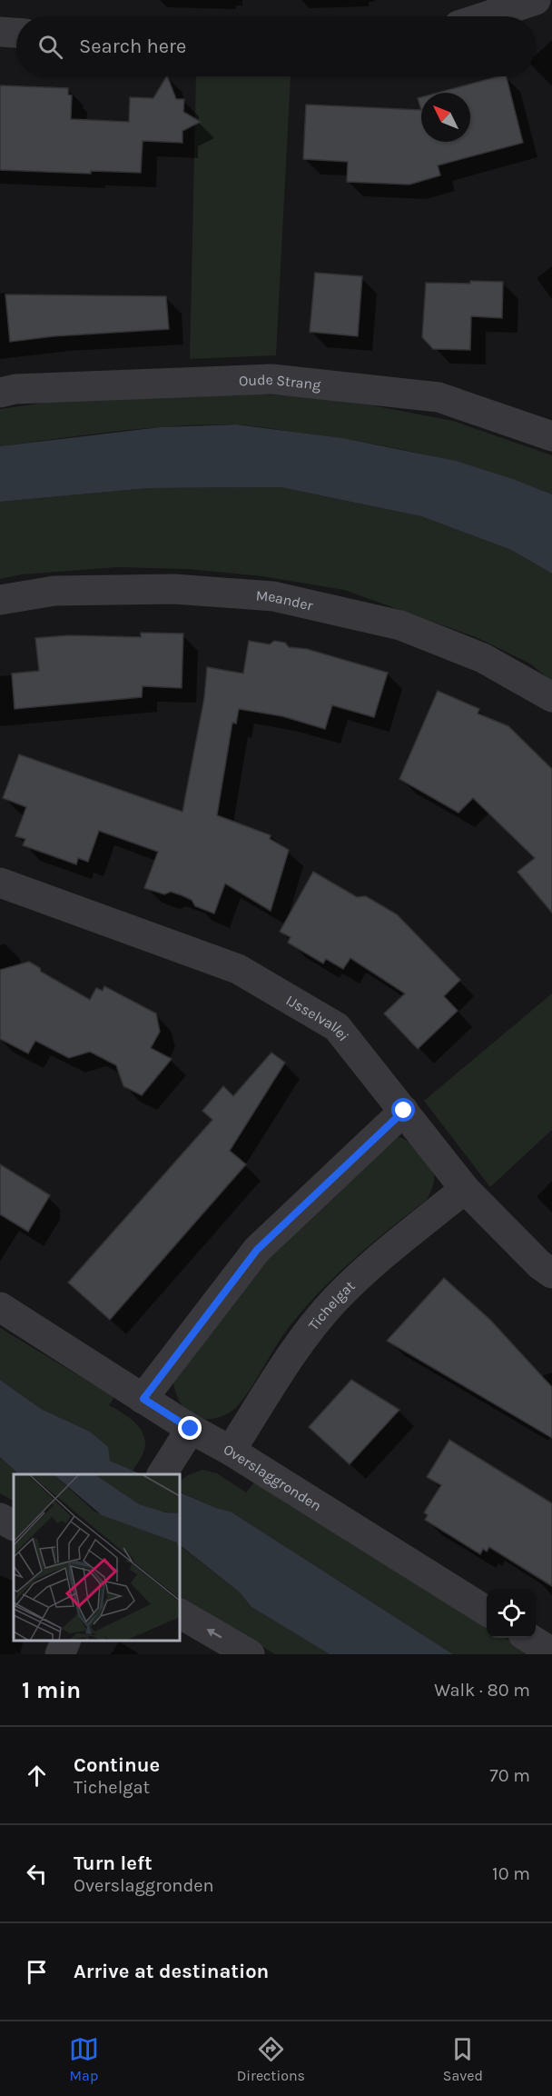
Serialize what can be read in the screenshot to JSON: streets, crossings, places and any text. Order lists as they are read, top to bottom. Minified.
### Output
{"streets":{"street":["Oude Strang","Meander","IJsselvallei","Tichelgat","Overslaggronden"]},"crossings":[["IJsselvallei","Tichelgat"],["Tichelgat","Overslaggronden"]],"north":"top left","page":{"search":"Search here","heading":["1 min","Walk · 80 m"],"list":[["Continue","Tichelgat","70 m"],["Turn left","Overslaggronden","10 m"],"Arrive at destination"],"nav":["Map","Directions","Saved"]}}
